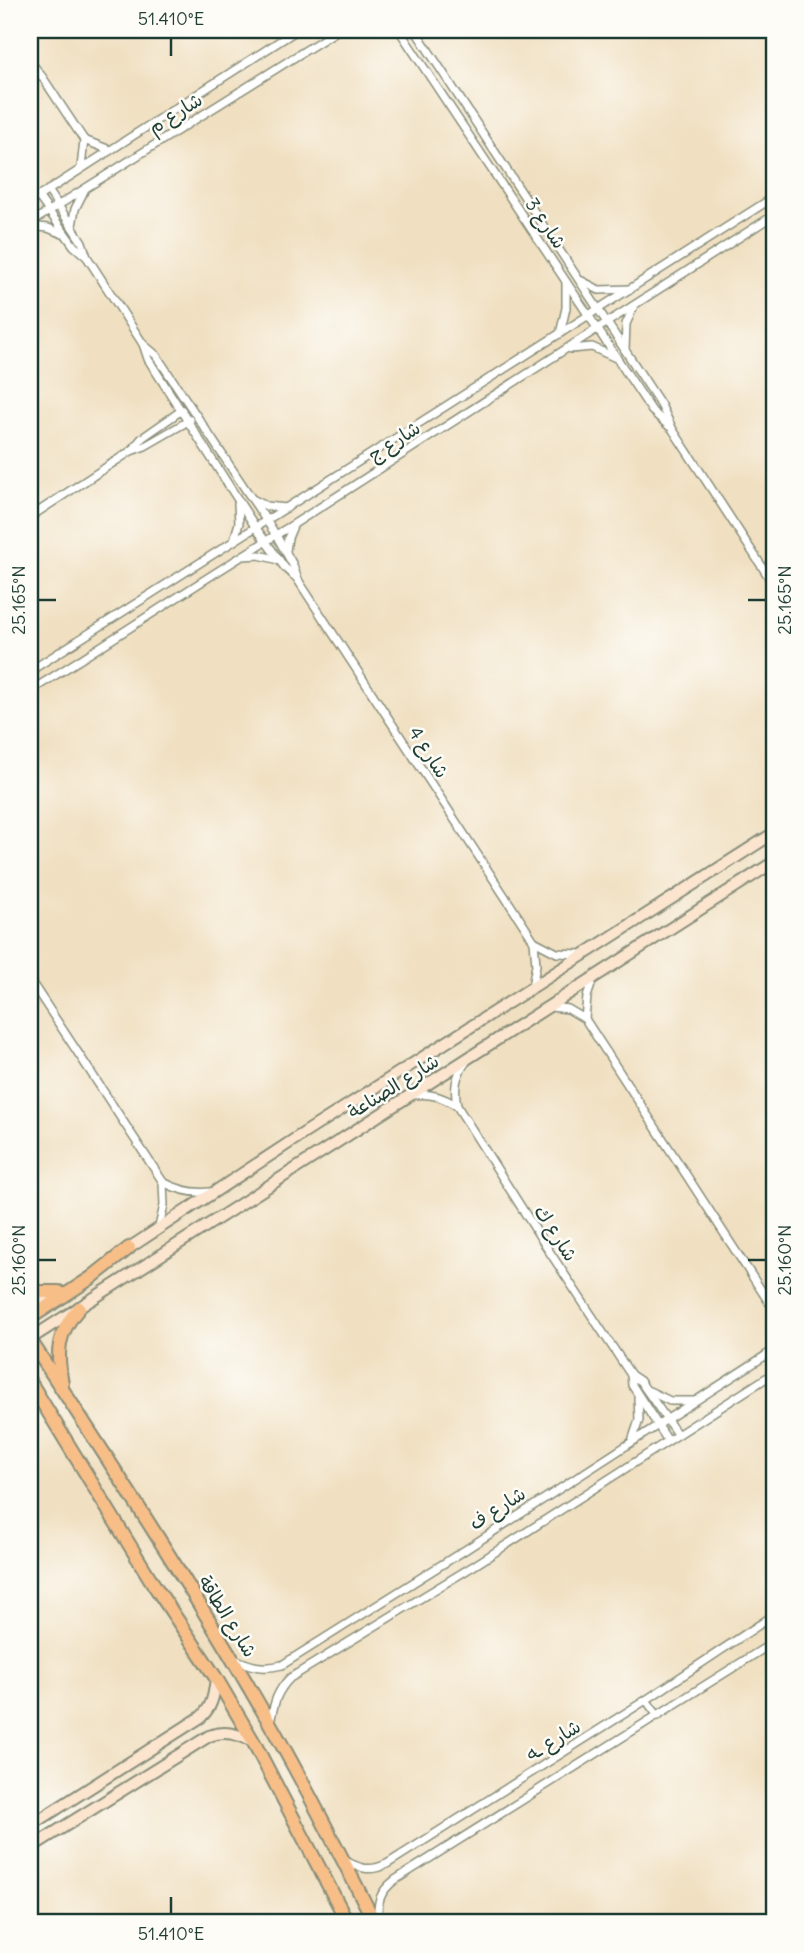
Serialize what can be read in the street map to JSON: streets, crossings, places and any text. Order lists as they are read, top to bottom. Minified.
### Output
{"streets":{"main road":["شارع الطاقة"],"street":["شارع م","شارع 3","شارع ج","شارع 4","شارع الصناعة","شارع ك","شارع ف","شارع ـه"]},"crossings":[["شارع م","شارع 4"],["شارع 3","شارع ج"],["شارع ج","شارع 4"],["شارع الصناعة","شارع الطاقة"],["شارع ك","شارع ف"],["شارع ف","شارع الطاقة"],["شارع الطاقة","شارع ـه"]],"coordinates":["51.410°E","25.165°N","25.160°N"]}
